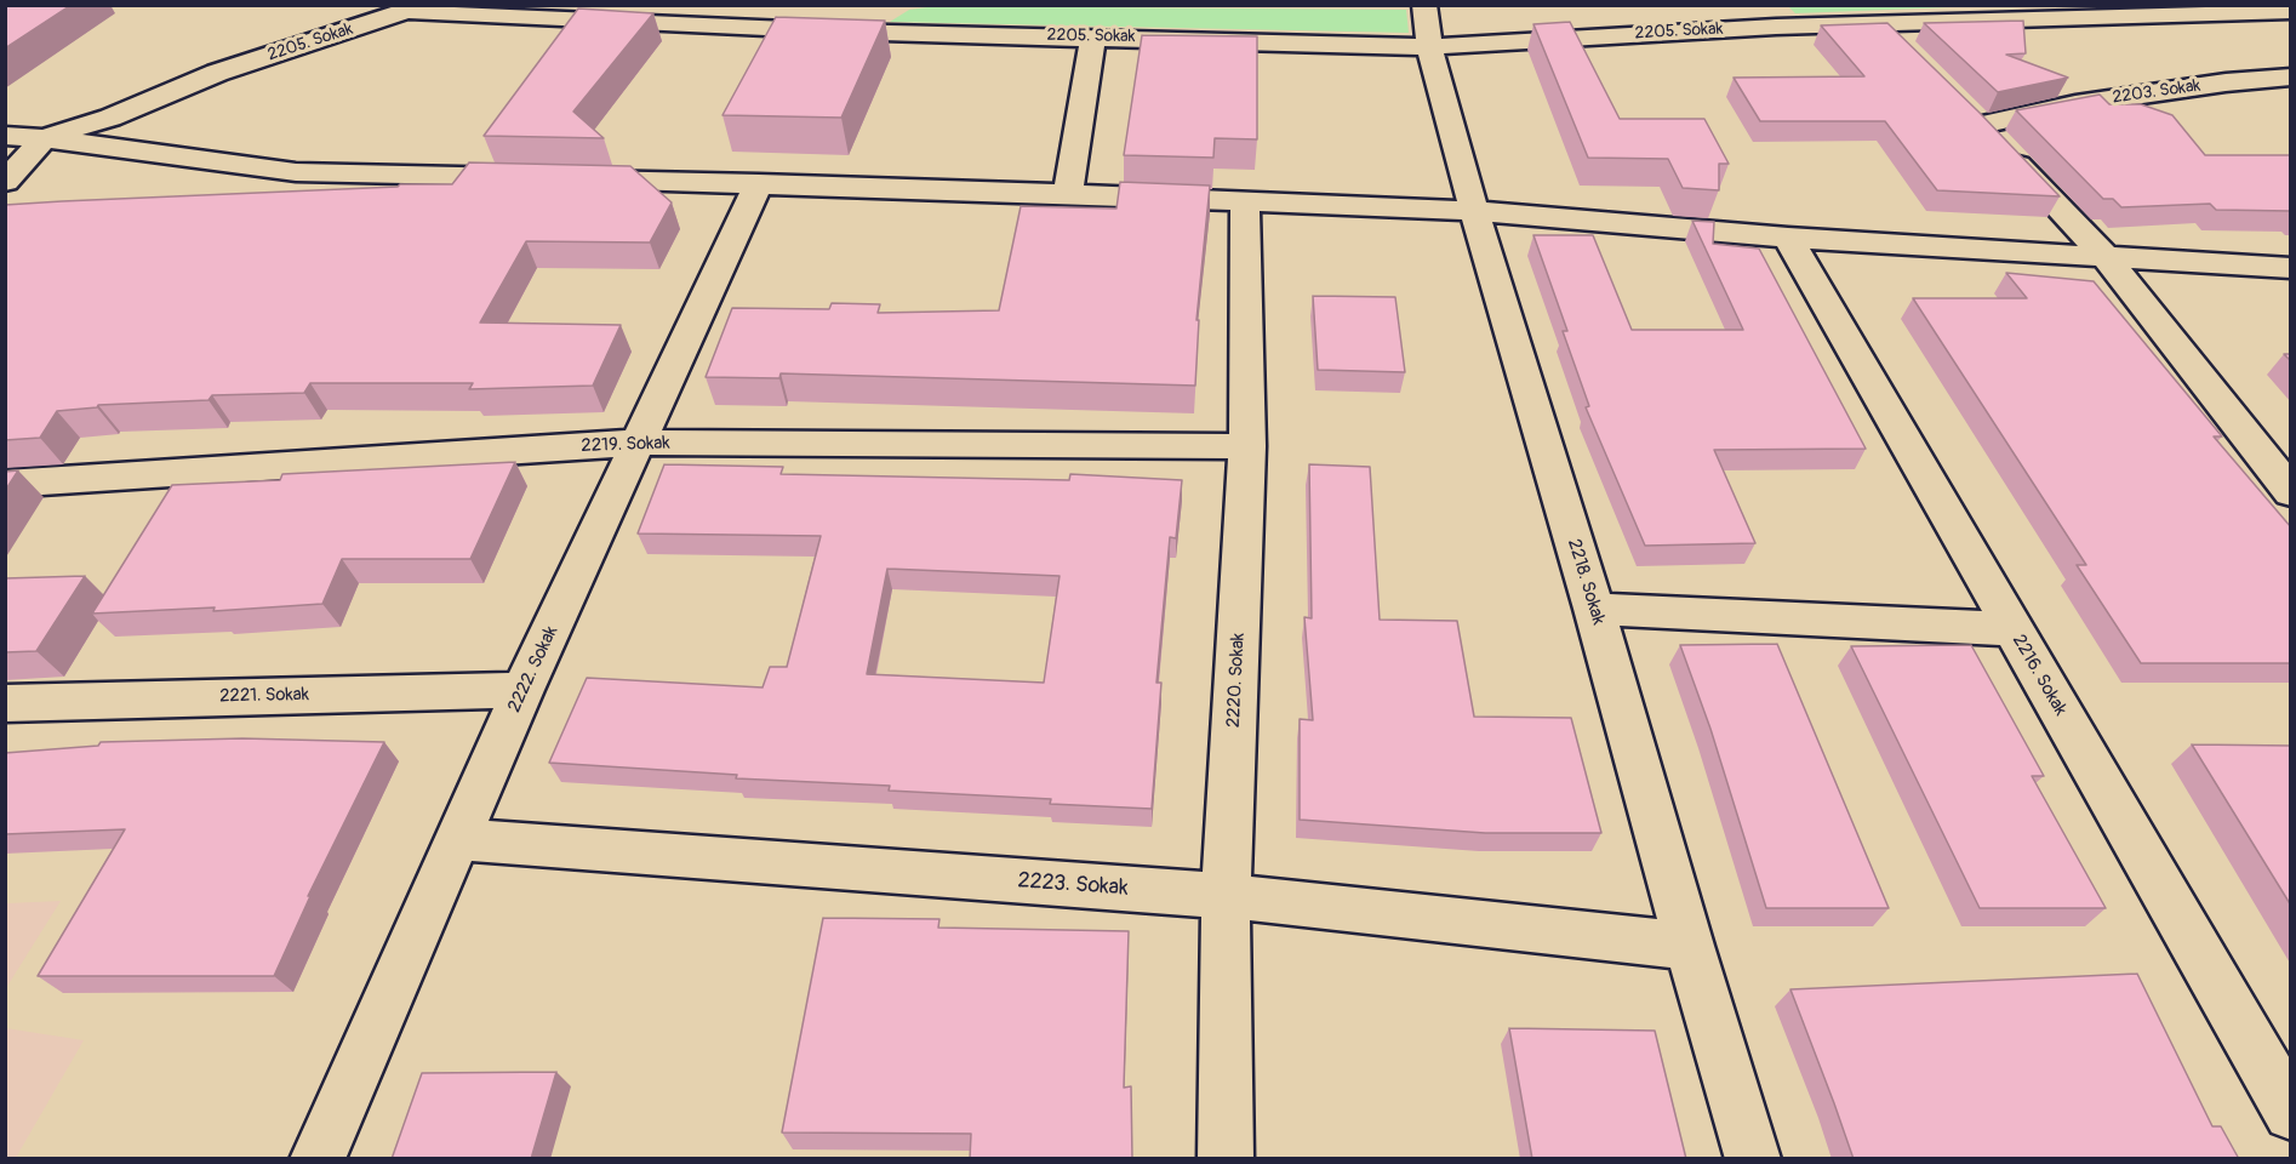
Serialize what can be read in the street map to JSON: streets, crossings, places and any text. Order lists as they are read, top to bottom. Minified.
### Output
{"streets":{"street":["2205. Sokak","2203. Sokak","2219. Sokak","2218. Sokak","2222. Sokak","2216. Sokak","2220. Sokak","2221. Sokak","2223. Sokak"]},"crossings":[["2205. Sokak","2218. Sokak"],["2205. Sokak","2222. Sokak"],["2205. Sokak","2216. Sokak"],["2205. Sokak","2220. Sokak"],["2219. Sokak","2222. Sokak"],["2219. Sokak","2220. Sokak"],["2218. Sokak","2223. Sokak"],["2222. Sokak","2221. Sokak"],["2222. Sokak","2223. Sokak"],["2220. Sokak","2223. Sokak"]]}
